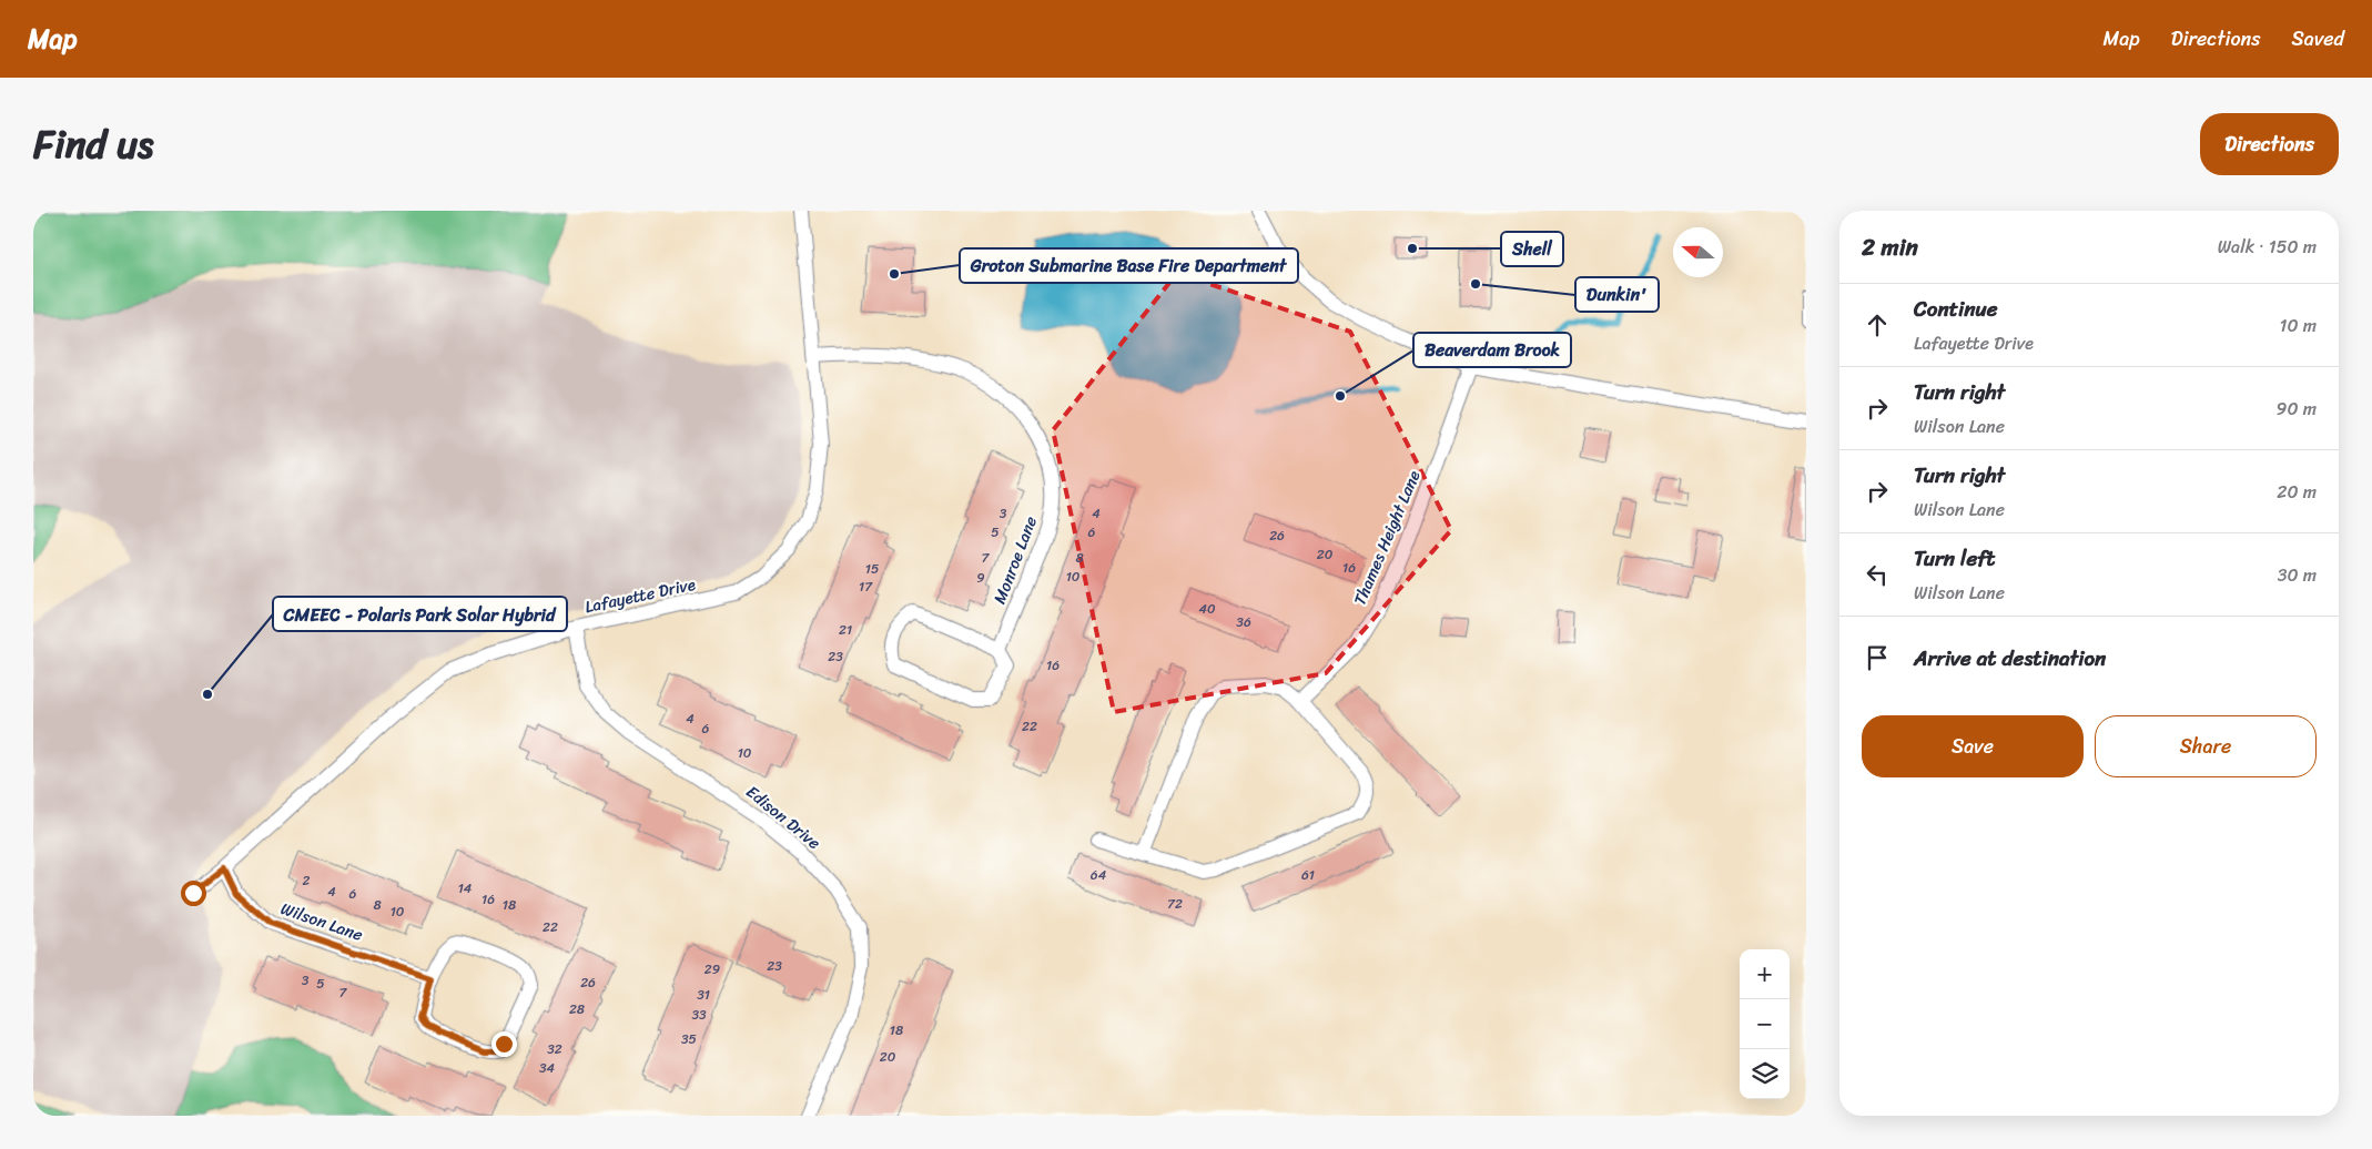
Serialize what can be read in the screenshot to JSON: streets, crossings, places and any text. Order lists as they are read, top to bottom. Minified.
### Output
{"streets":{"street":["Thames Height Lane","Monroe Lane","Lafayette Drive","Edison Drive","Wilson Lane"]},"crossings":[["Monroe Lane","Lafayette Drive"],["Lafayette Drive","Edison Drive"],["Lafayette Drive","Wilson Lane"]],"places":["Shell","Groton Submarine Base Fire Department","Dunkin'","Beaverdam Brook","CMEEC - Polaris Park Solar Hybrid"],"house_numbers":["3","4","5","6","26","20","7","8","16","15","10","9","17","40","36","21","23","16","4","22","6","10","64","61","2","14","4","6","16","72","8","18","10","22","23","29","3","26","5","7","31","28","33","18","35","32","20","34"],"north":"left","page":{"header":"Map","nav":["Map","Directions","Saved"],"title":"Find us","buttons":["Directions",["Save","Share"]],"heading":["2 min","Walk · 150 m"],"list":[["Continue","Lafayette Drive","10 m"],["Turn right","Wilson Lane","90 m"],["Turn right","Wilson Lane","20 m"],["Turn left","Wilson Lane","30 m"],"Arrive at destination"],"map_buttons":["+","−"]}}
